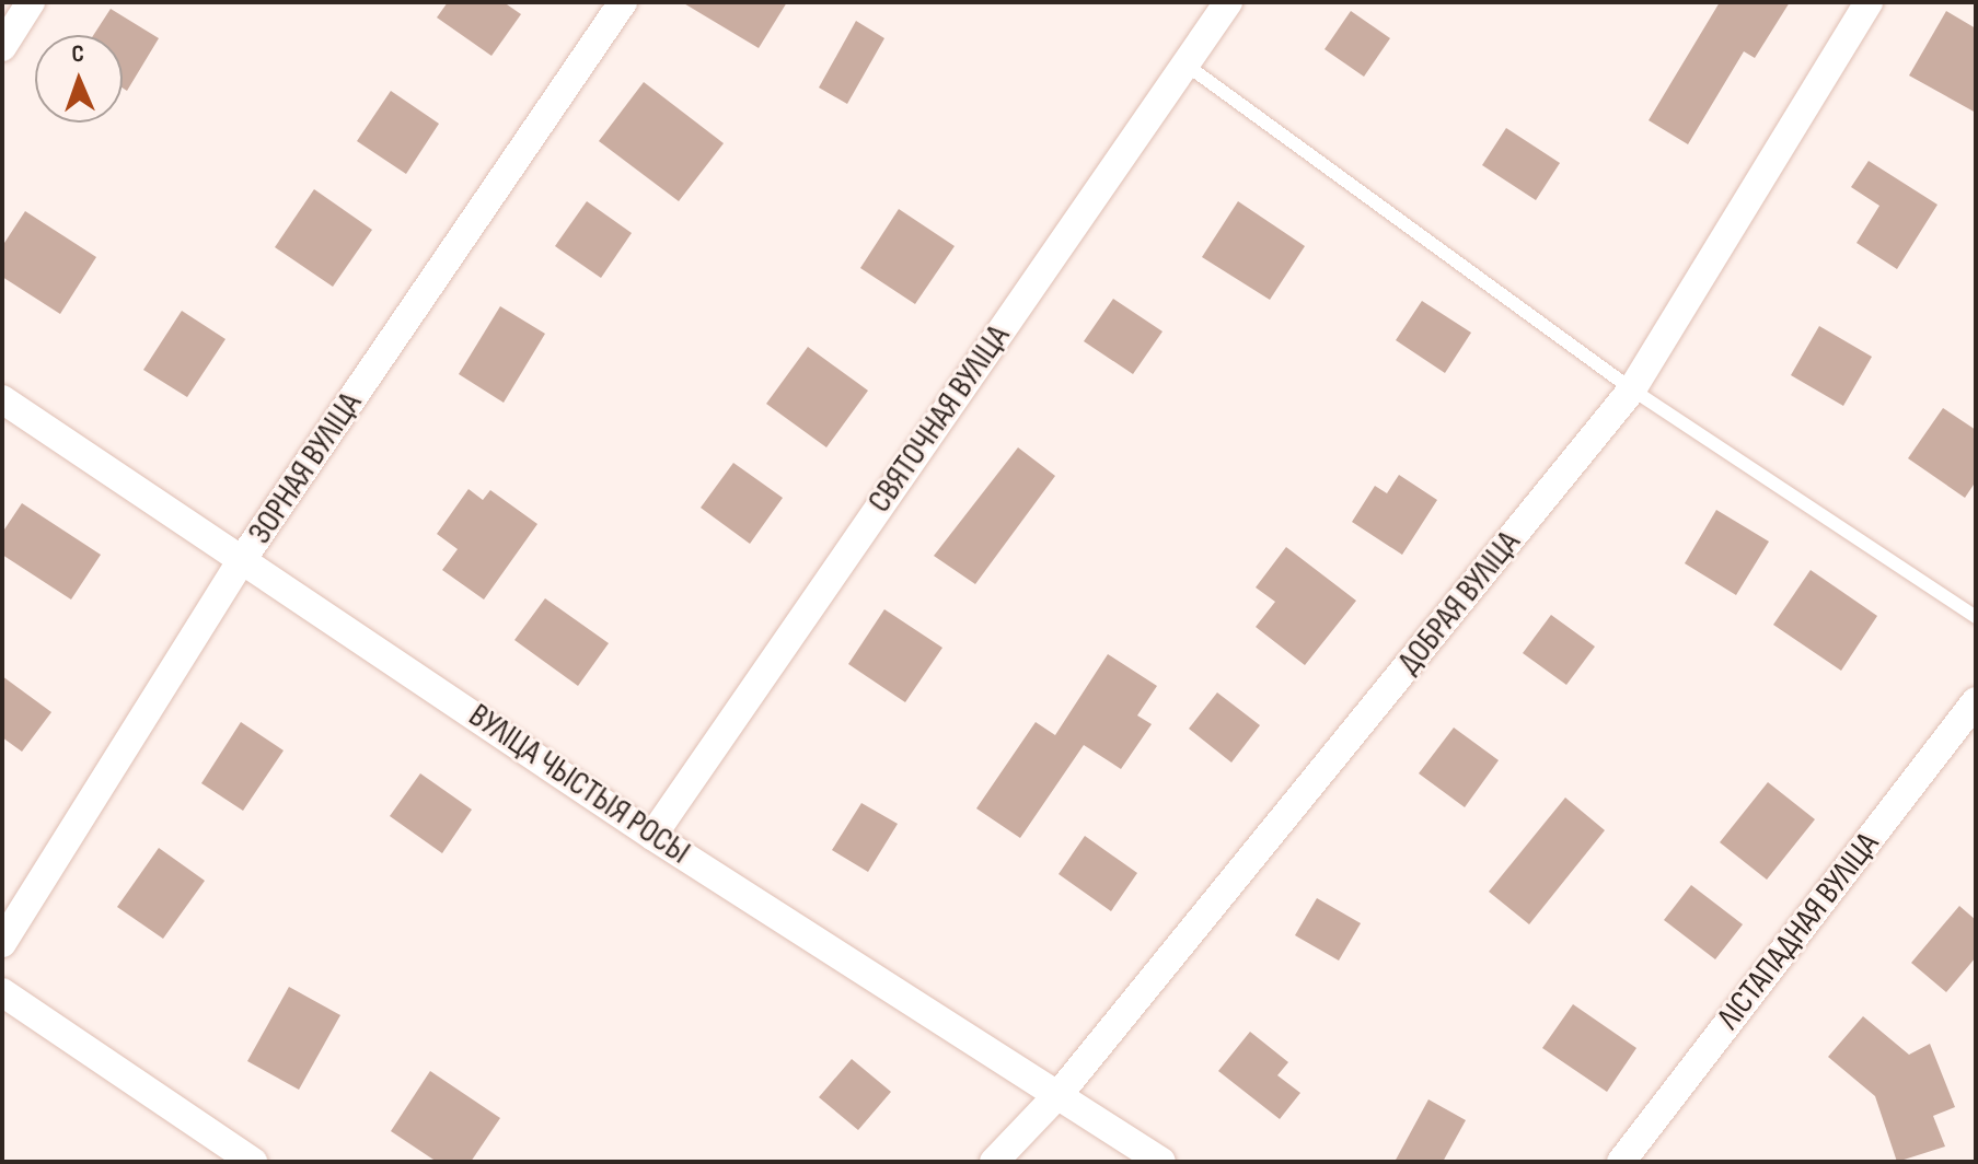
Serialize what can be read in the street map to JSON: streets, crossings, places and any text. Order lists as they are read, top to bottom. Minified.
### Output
{"streets":{"street":["СВЯТОЧНАЯ ВУЛІЦА","ЗОРНАЯ ВУЛІЦА","ДОБРАЯ ВУЛІЦА","ВУЛІЦА ЧЫСТЫЯ РОСЫ","ЛІСТАПАДНАЯ ВУЛІЦА"]},"crossings":[["СВЯТОЧНАЯ ВУЛІЦА","ВУЛІЦА ЧЫСТЫЯ РОСЫ"],["ЗОРНАЯ ВУЛІЦА","ВУЛІЦА ЧЫСТЫЯ РОСЫ"],["ДОБРАЯ ВУЛІЦА","ВУЛІЦА ЧЫСТЫЯ РОСЫ"]],"north":"top"}
